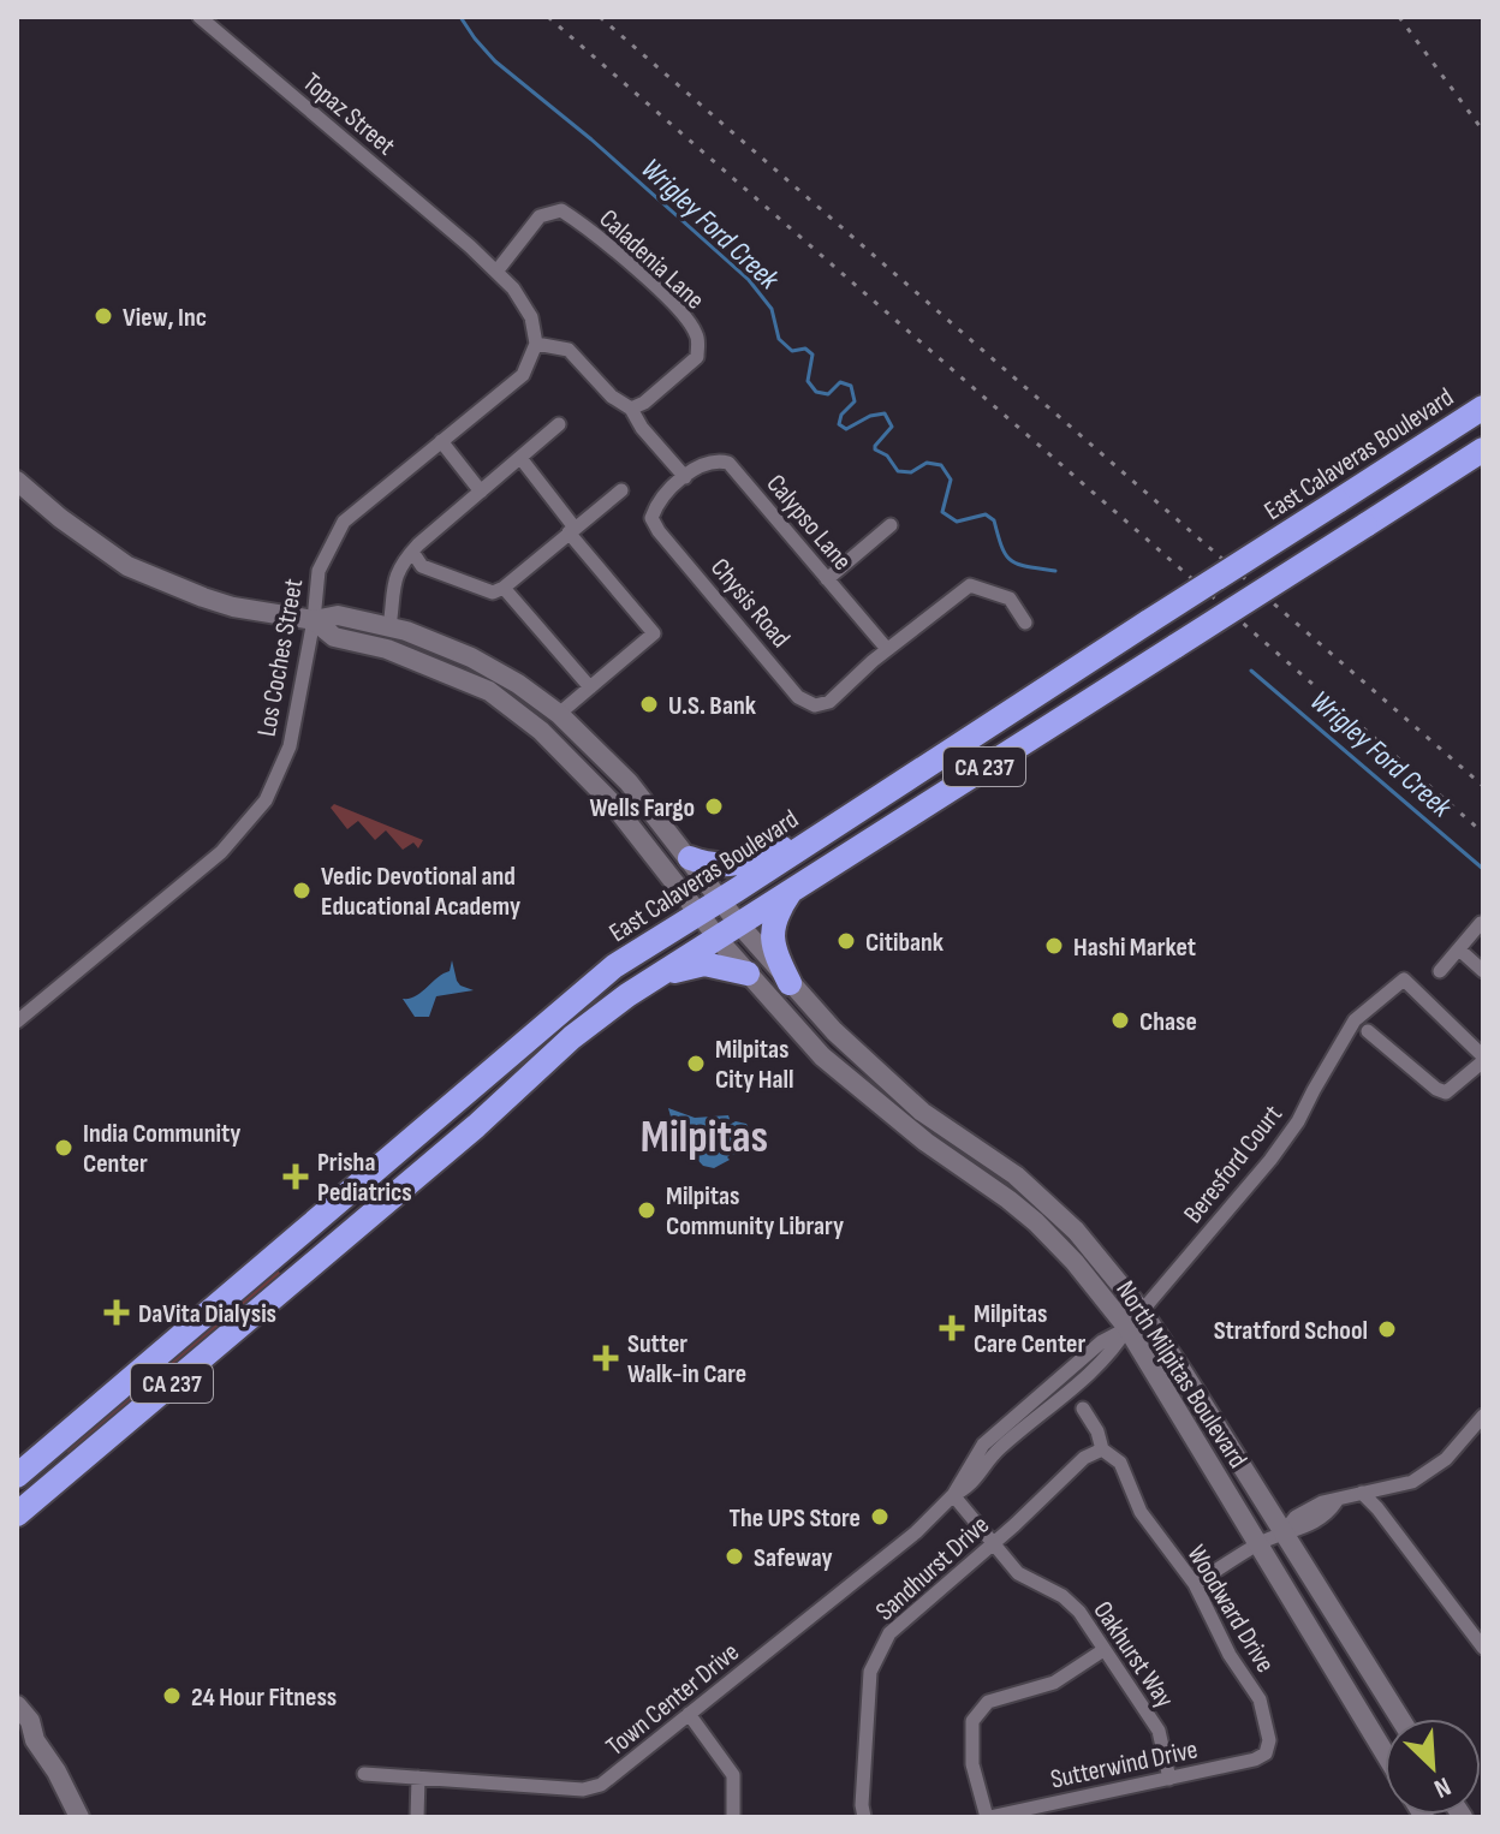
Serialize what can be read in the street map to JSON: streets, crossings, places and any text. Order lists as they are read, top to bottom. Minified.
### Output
{"streets":{"highway":["East Calaveras Boulevard","CA 237"],"main road":["North Milpitas Boulevard"],"street":["Topaz Street","Caladenia Lane","Calypso Lane","Chysis Road","Los Coches Street","Beresford Court","Sandhurst Drive","Woodward Drive","Oakhurst Way","Town Center Drive","Sutterwind Drive"]},"crossings":[["Topaz Street","Caladenia Lane"],["Calypso Lane","Chysis Road"],["CA 237","North Milpitas Boulevard"],["Beresford Court","North Milpitas Boulevard"],["Beresford Court","Town Center Drive"],["North Milpitas Boulevard","Town Center Drive"],["Sandhurst Drive","Woodward Drive"],["Sandhurst Drive","Oakhurst Way"],["Woodward Drive","Sutterwind Drive"],["Oakhurst Way","Town Center Drive"],["Oakhurst Way","Sutterwind Drive"]],"districts":["Milpitas"],"water":["Wrigley Ford Creek"],"places":{"other":["View, Inc","U.S. Bank","Wells Fargo","Vedic Devotional and Educational Academy","Citibank","Hashi Market","Chase","Milpitas City Hall","India Community Center","Milpitas Community Library","Stratford School","The UPS Store","Safeway","24 Hour Fitness"],"health":["Prisha Pediatrics","DaVita Dialysis","Milpitas Care Center","Sutter Walk-in Care"]},"north":"bottom right"}
